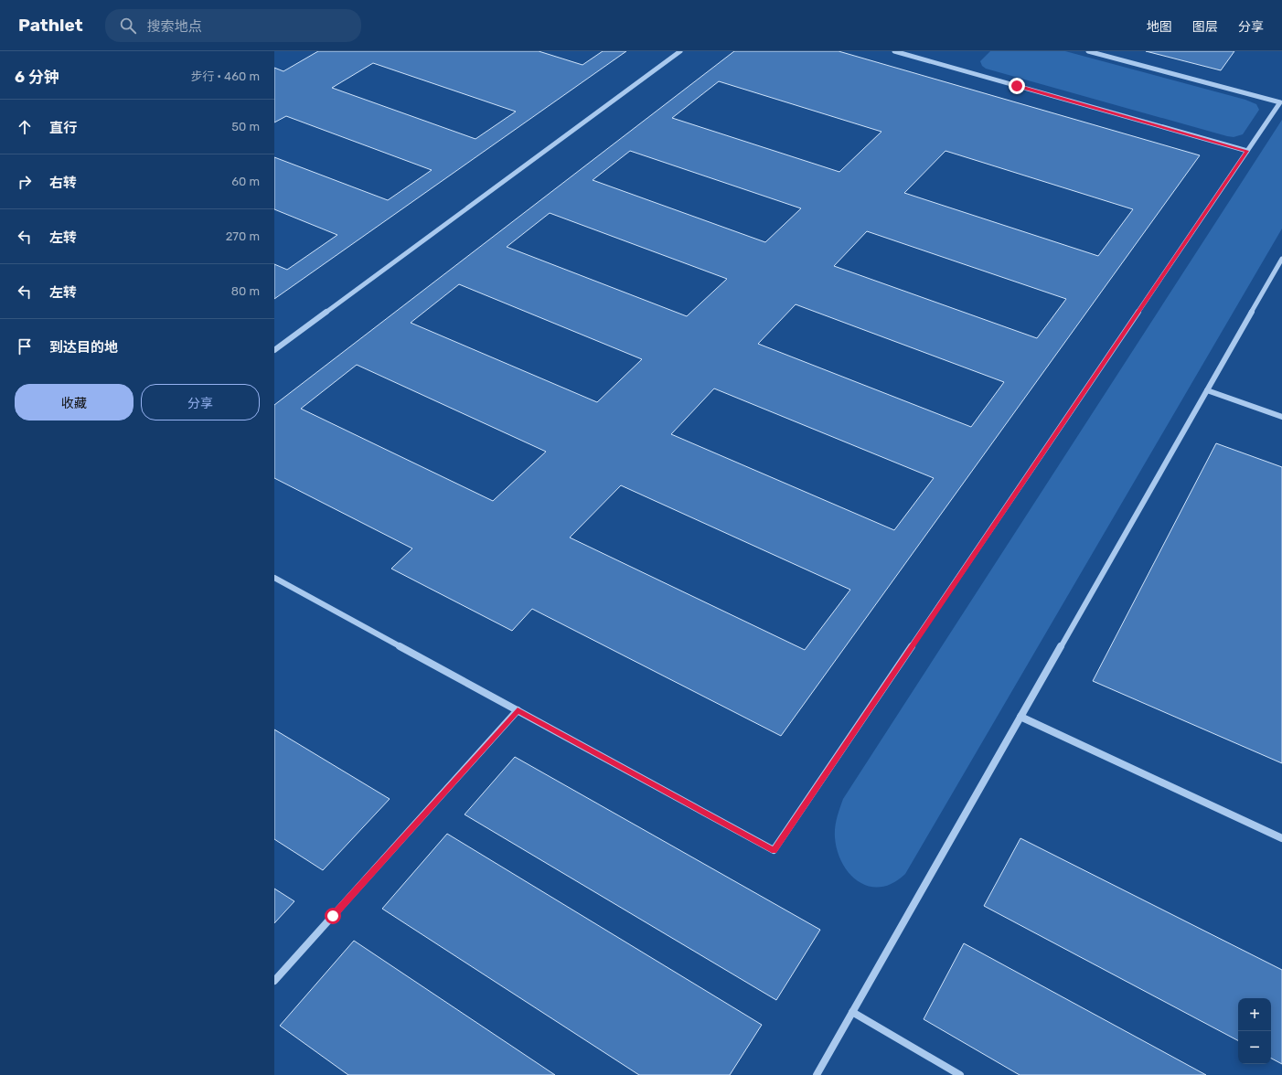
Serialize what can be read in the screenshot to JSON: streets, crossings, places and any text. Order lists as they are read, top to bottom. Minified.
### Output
{"page":{"header":"Pathlet","search":"搜索地点","nav":["地图","图层","分享"],"heading":["6 分钟","步行 · 460 m"],"list":[["直行","50 m"],["右转","60 m"],["左转","270 m"],["左转","80 m"],"到达目的地"],"buttons":["收藏","分享"],"map_buttons":["+","−"]}}
